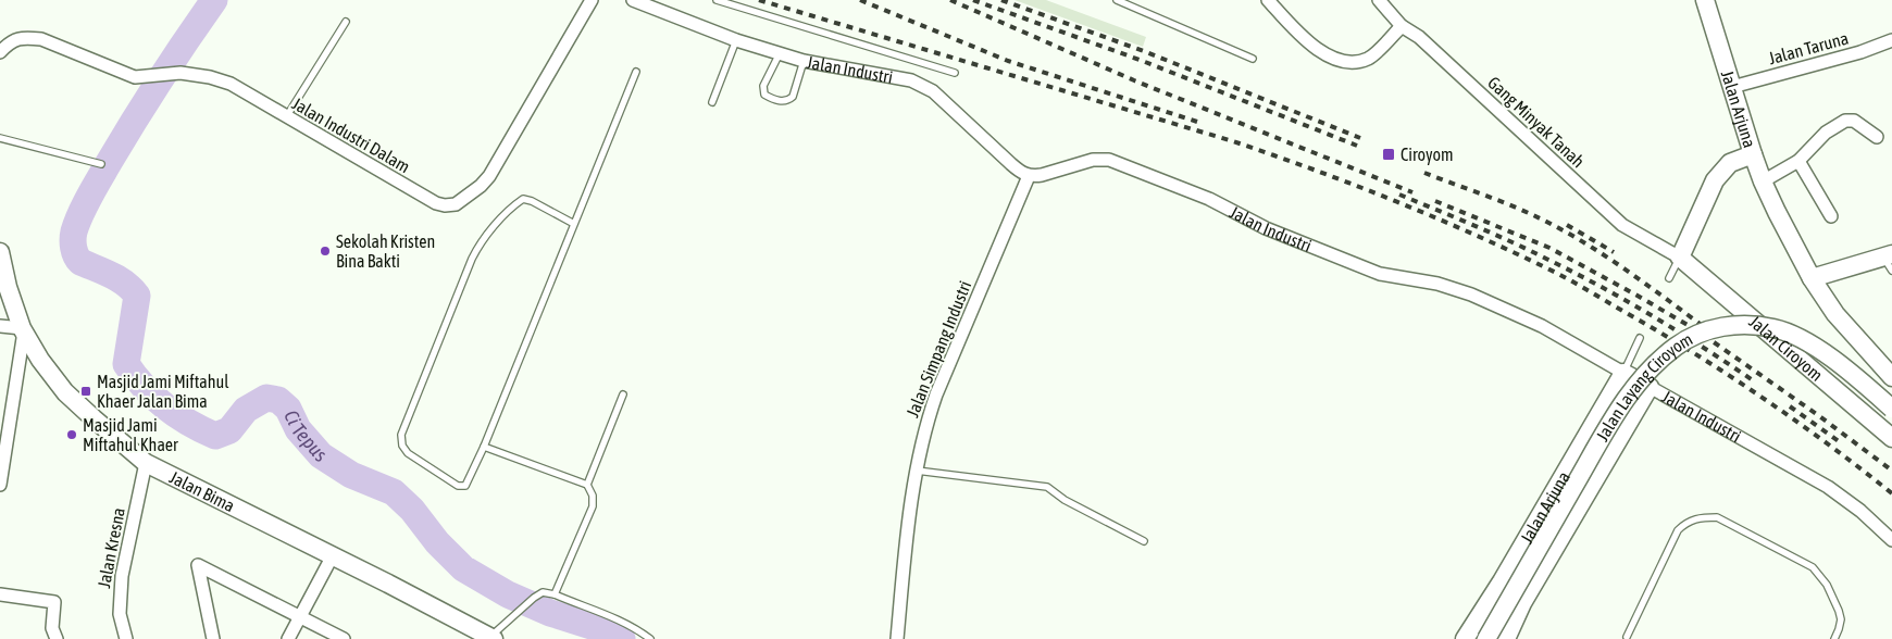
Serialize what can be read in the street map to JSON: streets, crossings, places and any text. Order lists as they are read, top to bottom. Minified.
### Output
{"streets":{"main road":["Jalan Industri","Jalan Arjuna","Jalan Ciroyom","Jalan Layang Ciroyom","Jalan Bima"],"street":["Jalan Taruna","Gang Minyak Tanah","Jalan Industri Dalam","Jalan Simpang Industri","Jalan Kresna"]},"crossings":[["Jalan Taruna","Jalan Arjuna"],["Jalan Industri","Jalan Arjuna"],["Jalan Industri","Jalan Simpang Industri"],["Jalan Arjuna","Gang Minyak Tanah"],["Jalan Arjuna","Jalan Ciroyom"],["Gang Minyak Tanah","Jalan Ciroyom"],["Jalan Bima","Jalan Kresna"]],"water":["Ci Tepus"],"places":{"transit":["Ciroyom","Masjid Jami Miftahul Khaer Jalan Bima"],"other":["Sekolah Kristen Bina Bakti","Masjid Jami Miftahul Khaer"]}}
